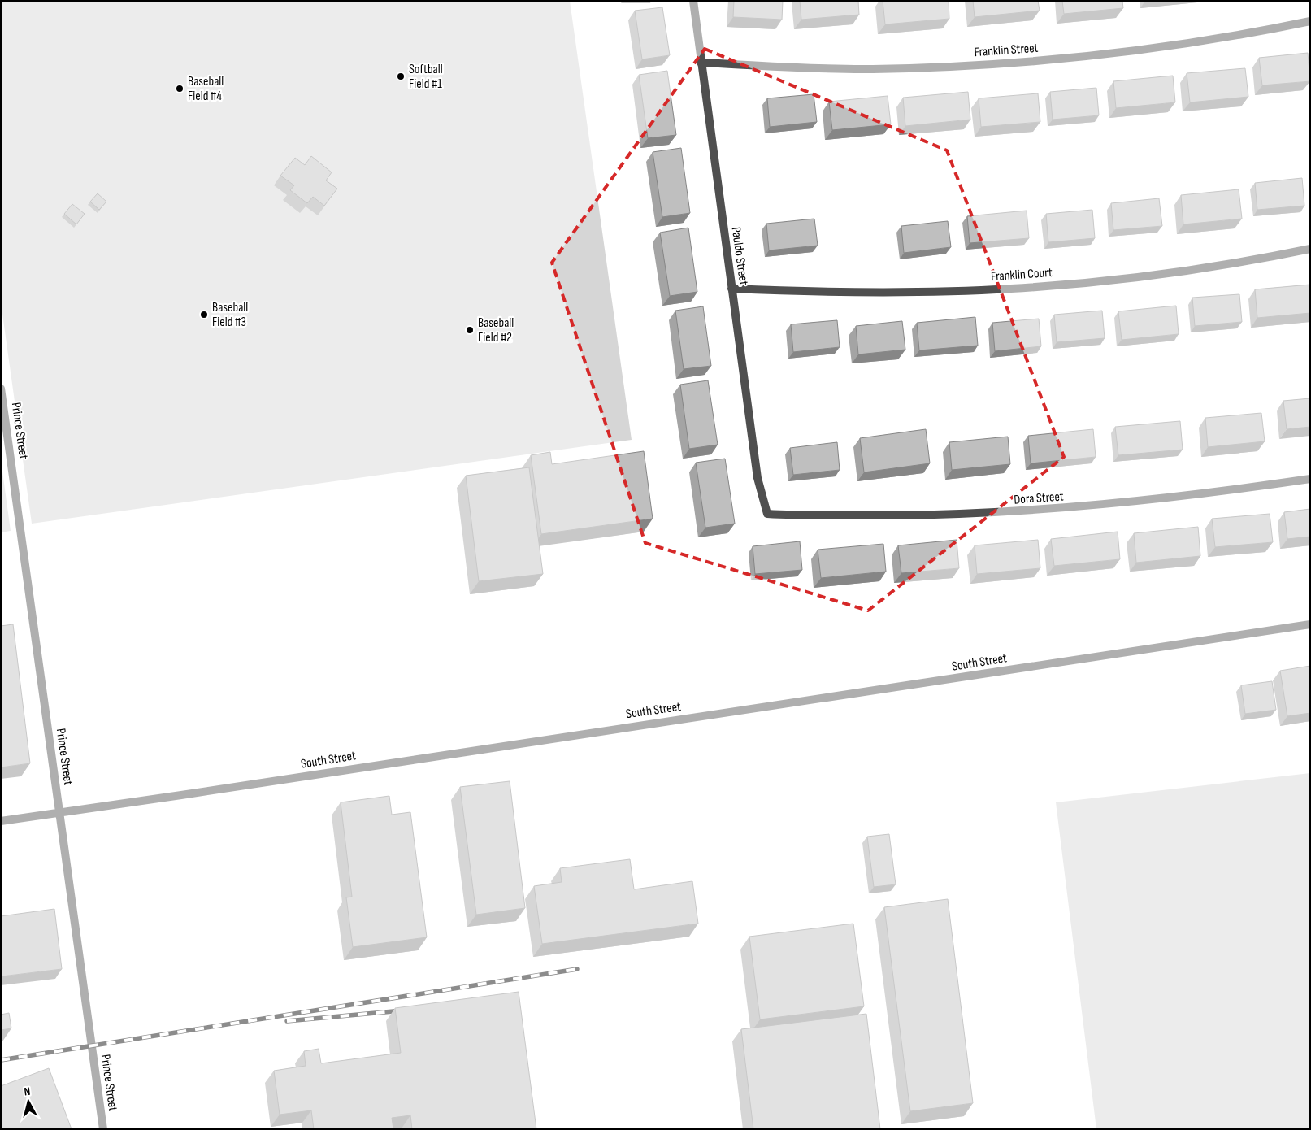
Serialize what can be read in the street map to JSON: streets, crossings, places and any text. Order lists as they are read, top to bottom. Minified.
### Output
{"streets":{"street":["Franklin Street","Pauldo Street","Franklin Court","Prince Street","Dora Street","South Street"]},"crossings":[["Franklin Street","Pauldo Street"],["Pauldo Street","Franklin Court"],["Pauldo Street","Dora Street"],["Prince Street","South Street"]],"places":["Softball Field #1","Baseball Field #4","Baseball Field #3","Baseball Field #2"],"north":"top"}
